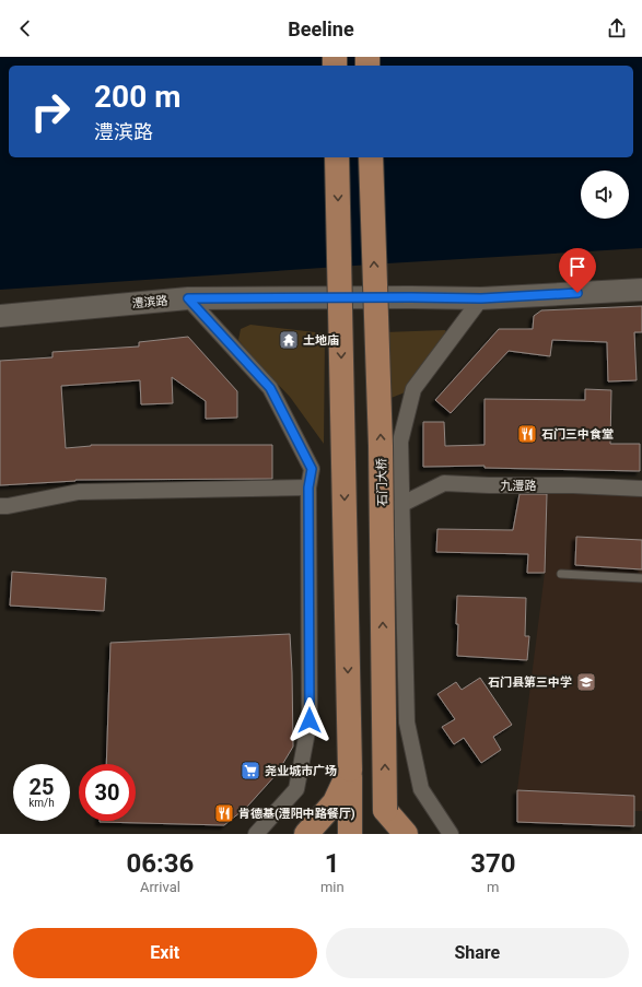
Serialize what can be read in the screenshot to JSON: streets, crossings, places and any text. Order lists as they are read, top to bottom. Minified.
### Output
{"streets":{"main road":["石门大桥"],"street":["澧滨路","九澧路"]},"places":{"temple":["土地庙"],"restaurant":["石门三中食堂","肯德基(澧阳中路餐厅)"],"school or university":["石门县第三中学"],"supermarket":["尧业城市广场"]},"page":{"header":"Beeline","turn":["200 m","澧滨路"],"speed":"25 km/h","limit":"30","eta":["06:36","Arrival","1","min","370","m"],"buttons":["Exit","Share"]}}
